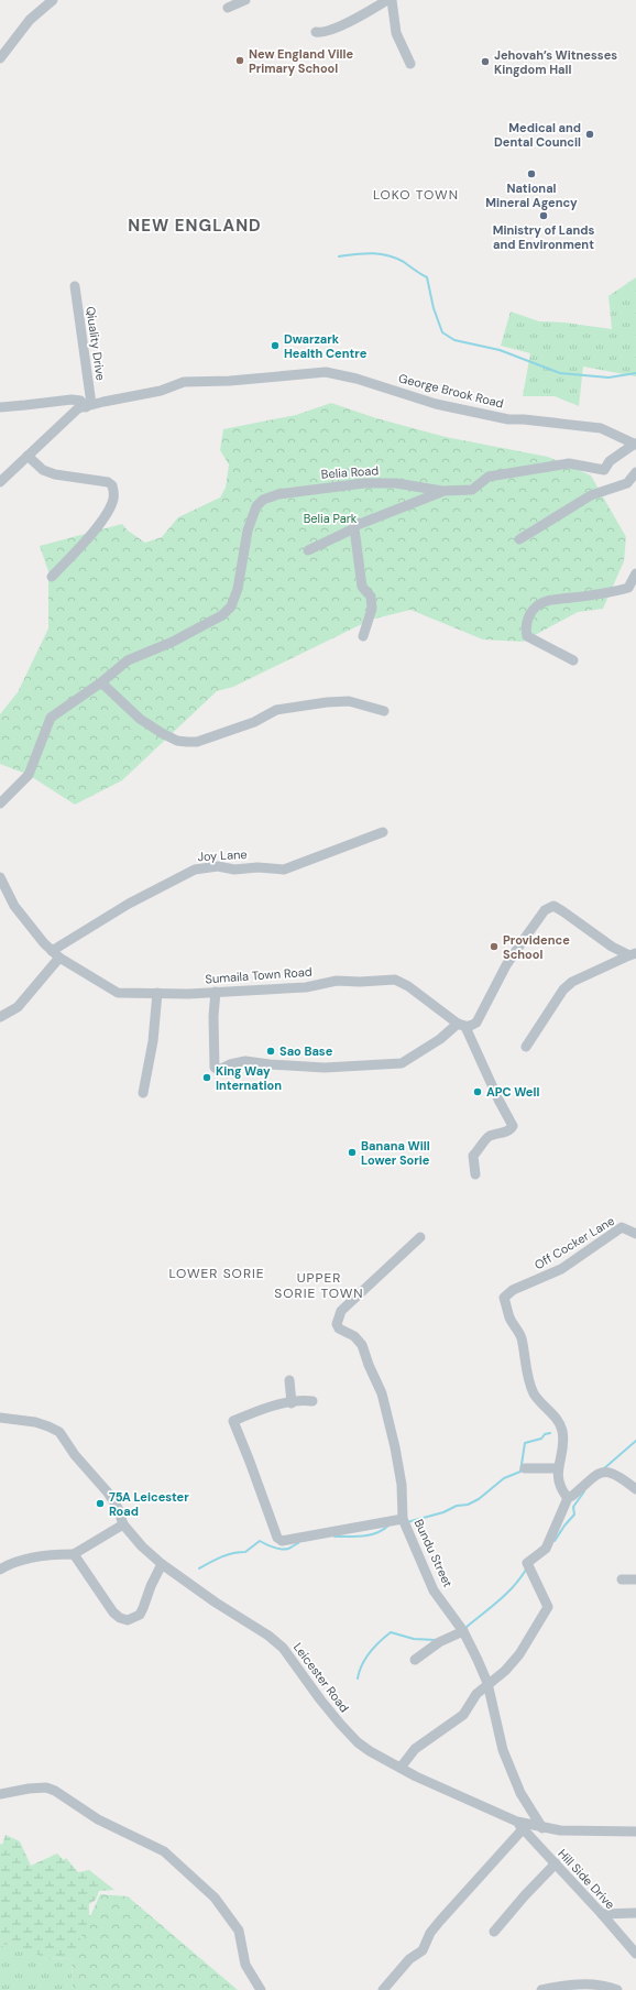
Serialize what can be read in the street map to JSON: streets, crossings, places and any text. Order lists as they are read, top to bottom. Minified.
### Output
{"streets":{"street":["Qiuality Drive","George Brook Road","Belia Road","Joy Lane","Sumaila Town Road","Off Cocker Lane","Bundu Street","Leicester Road","Hill Side Drive"]},"crossings":[["Qiuality Drive","George Brook Road"],["George Brook Road","Belia Road"],["Joy Lane","Sumaila Town Road"],["Bundu Street","Leicester Road"],["Leicester Road","Hill Side Drive"]],"districts":["LOKO TOWN","NEW ENGLAND","LOWER SORIE","UPPER SORIE TOWN"],"parks":["Belia Park"],"places":["New England Ville Primary School","Jehovah’s Witnesses Kingdom Hall","Medical and Dental Council","National Mineral Agency","Ministry of Lands and Environment","Dwarzark Health Centre","Providence School","Sao Base","King Way Internation","APC Well","Banana Will Lower Sorie","75A Leicester Road"]}
